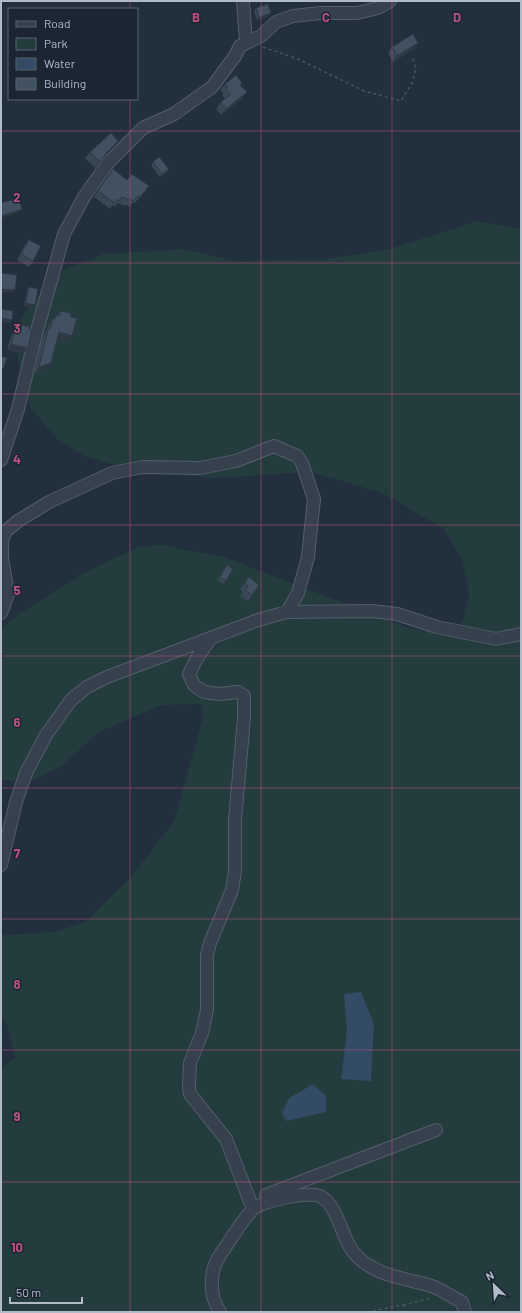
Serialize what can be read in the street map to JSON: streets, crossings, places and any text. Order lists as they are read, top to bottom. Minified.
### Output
{"legend":["Road","Park","Water","Building"],"scale_bar":"50 m","north":"top left","grid":{"columns":["B","C","D"],"rows":["2","3","4","5","6","7","8","9","10"]}}
